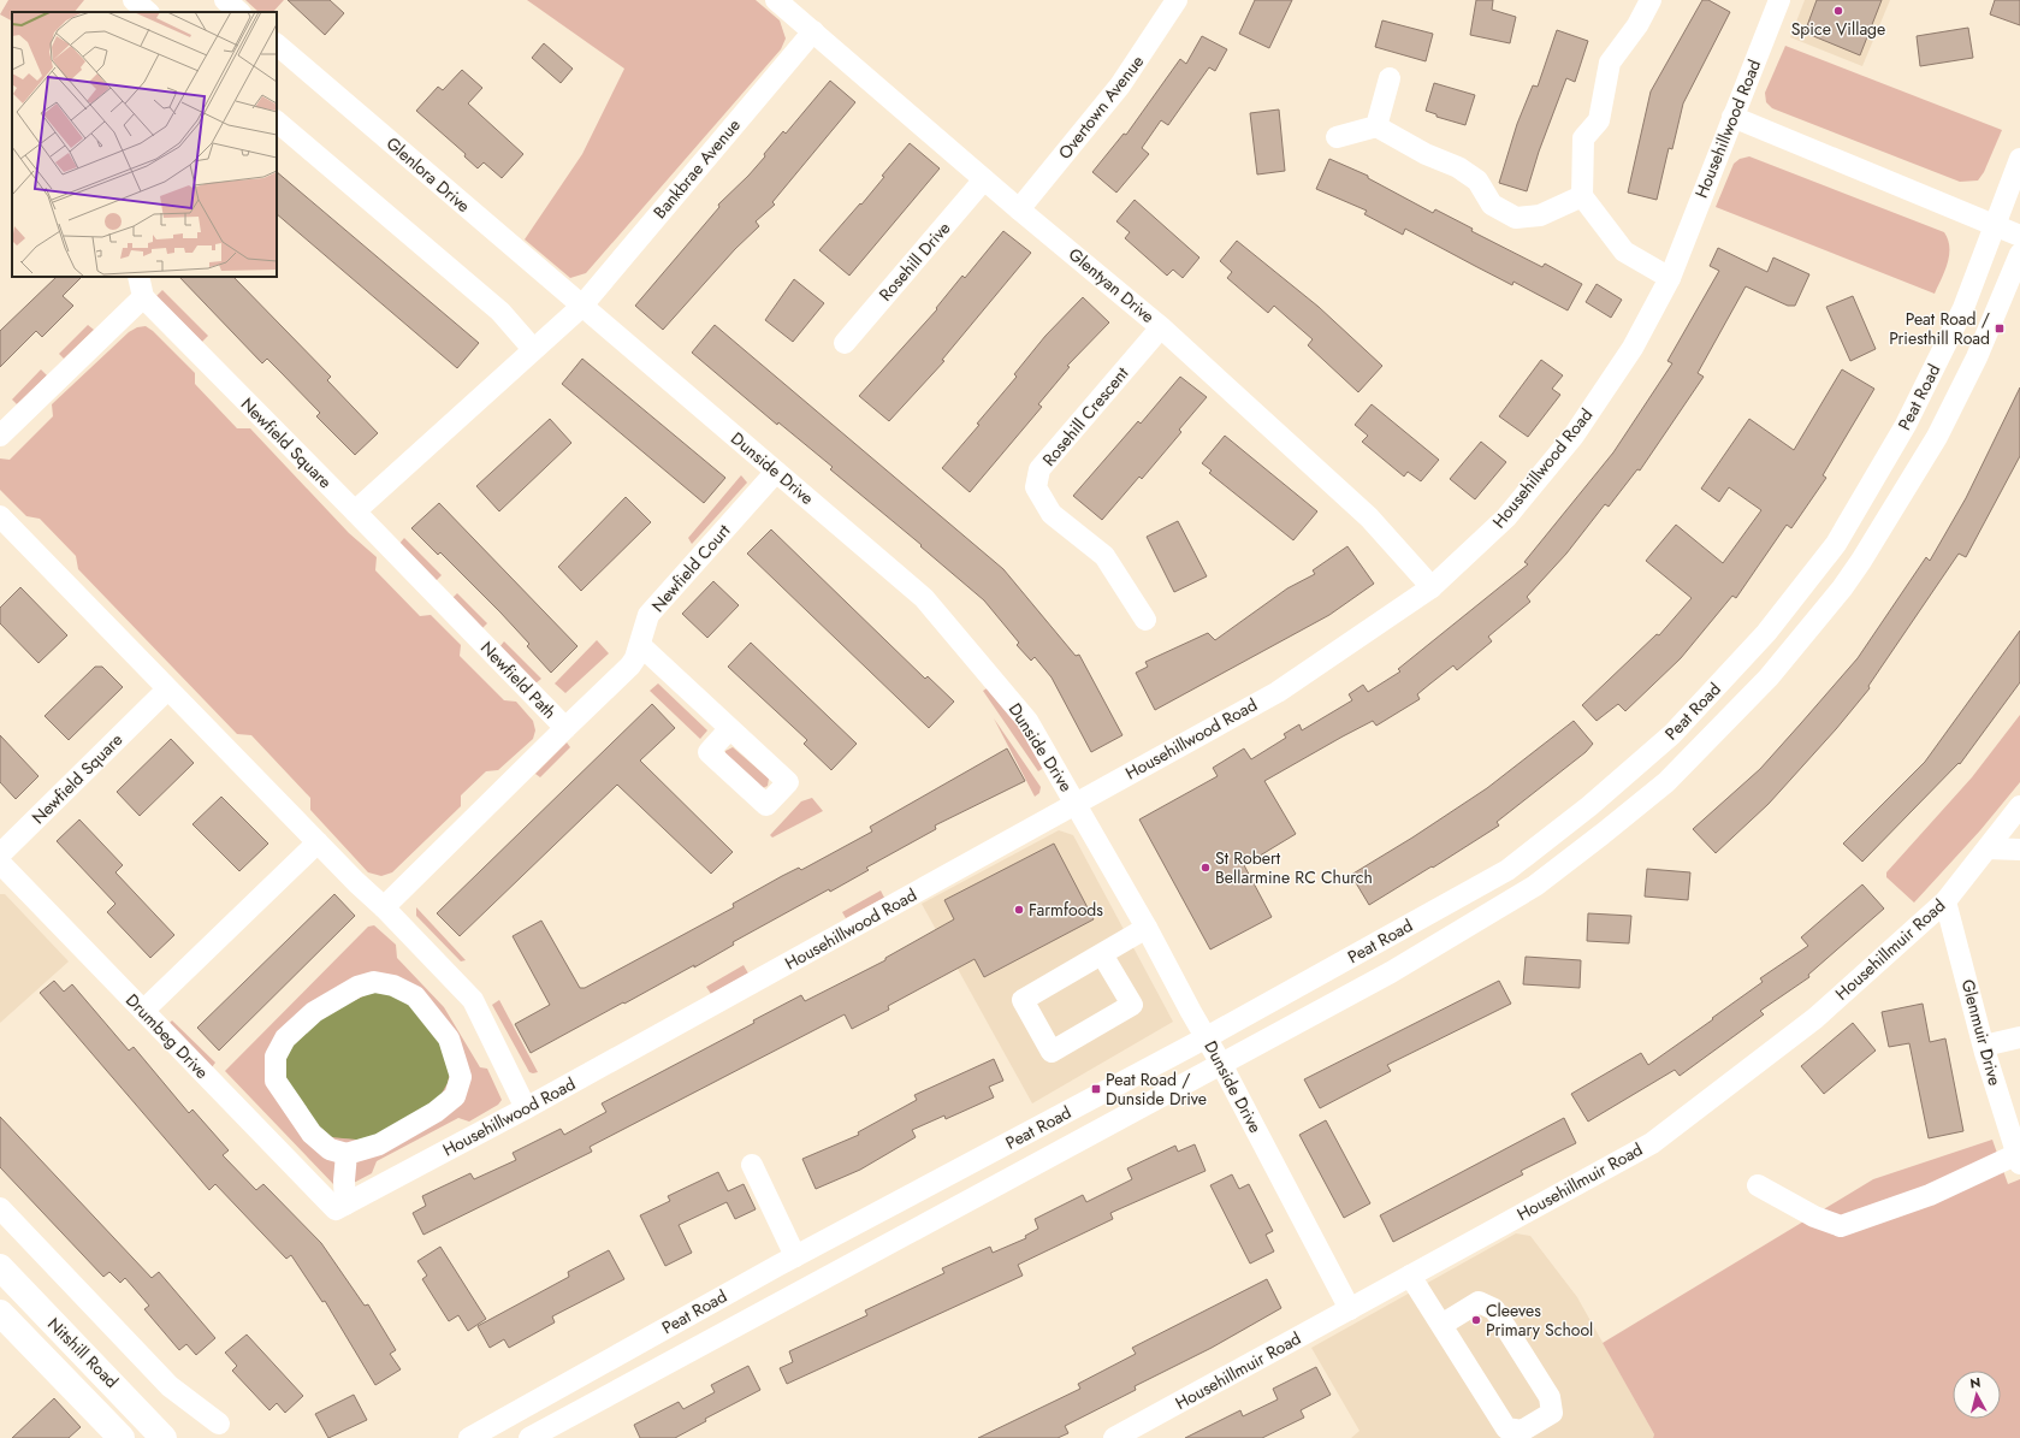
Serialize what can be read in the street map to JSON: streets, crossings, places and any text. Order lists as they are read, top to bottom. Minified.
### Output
{"streets":{"main road":["Nitshill Road"],"street":["Overtown Avenue","Househillwood Road","Bankbrae Avenue","Glenlora Drive","Rosehill Drive","Glentyan Drive","Peat Road","Rosehill Crescent","Newfield Square","Dunside Drive","Newfield Court","Newfield Path","Househillmuir Road","Glenmuir Drive","Drumbeg Drive"]},"crossings":[["Overtown Avenue","Glentyan Drive"],["Househillwood Road","Glentyan Drive"],["Househillwood Road","Dunside Drive"],["Househillwood Road","Drumbeg Drive"],["Bankbrae Avenue","Glenlora Drive"],["Bankbrae Avenue","Glentyan Drive"],["Bankbrae Avenue","Dunside Drive"],["Glenlora Drive","Dunside Drive"],["Rosehill Drive","Glentyan Drive"],["Glentyan Drive","Rosehill Crescent"],["Peat Road","Dunside Drive"],["Newfield Square","Newfield Path"],["Dunside Drive","Newfield Court"],["Dunside Drive","Househillmuir Road"],["Newfield Court","Newfield Path"],["Househillmuir Road","Glenmuir Drive"]],"places":{"other":["Spice Village","St Robert Bellarmine RC Church","Farmfoods","Cleeves Primary School"],"transit":["Peat Road / Priesthill Road","Peat Road / Dunside Drive"]},"north":"top"}
